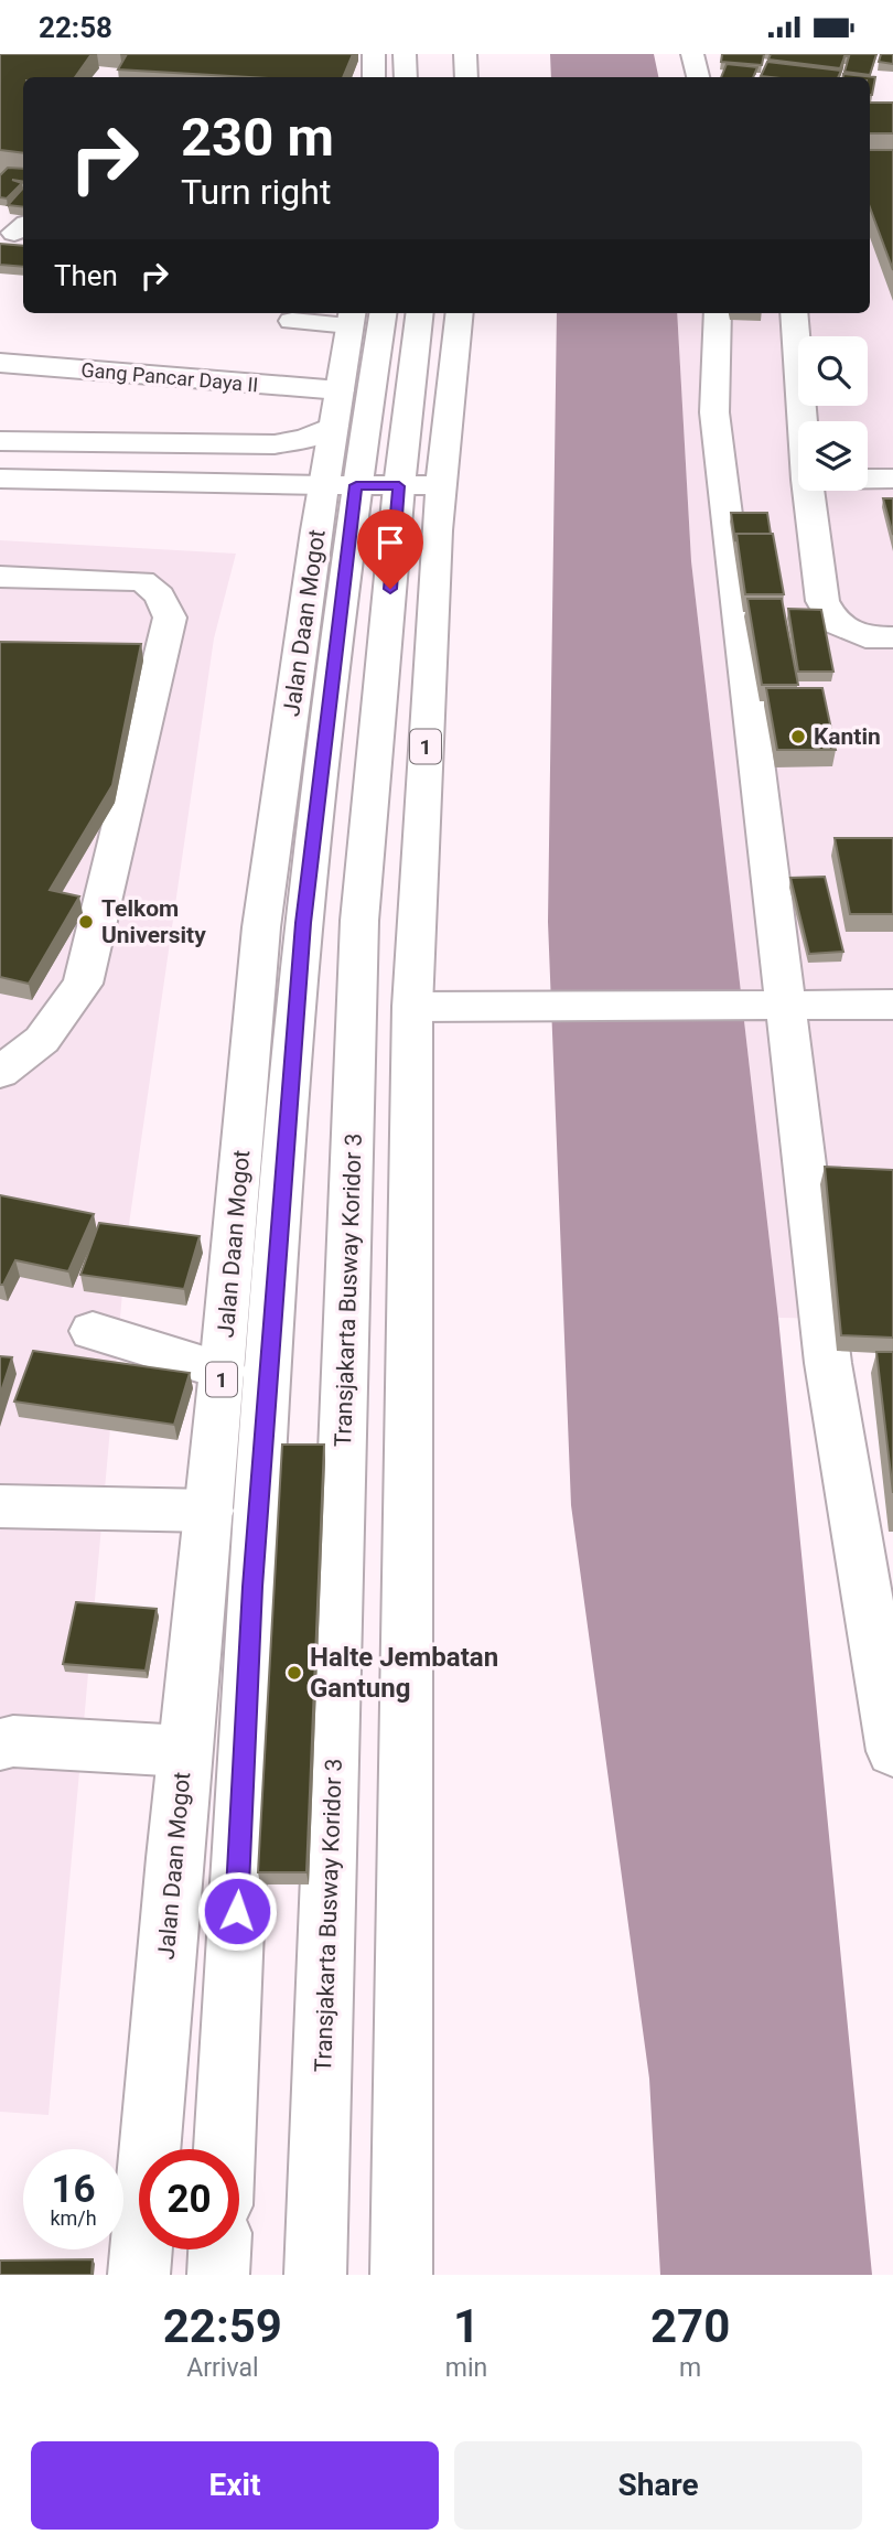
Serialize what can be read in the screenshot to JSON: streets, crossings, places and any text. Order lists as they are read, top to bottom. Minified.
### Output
{"streets":{"main road":["Gang Pancar Daya II","Jalan Daan Mogot","1","Transjakarta Busway Koridor 3"]},"crossings":[["Gang Pancar Daya II","Jalan Daan Mogot"]],"places":["Kantin","Telkom University","Halte Jembatan Gantung"],"page":{"status":"22:58","turn":["230 m","Turn right"],"then":"Then","speed":"16 km/h","limit":"20","eta":["22:59","Arrival","1","min","270","m"],"buttons":["Exit","Share"]}}
